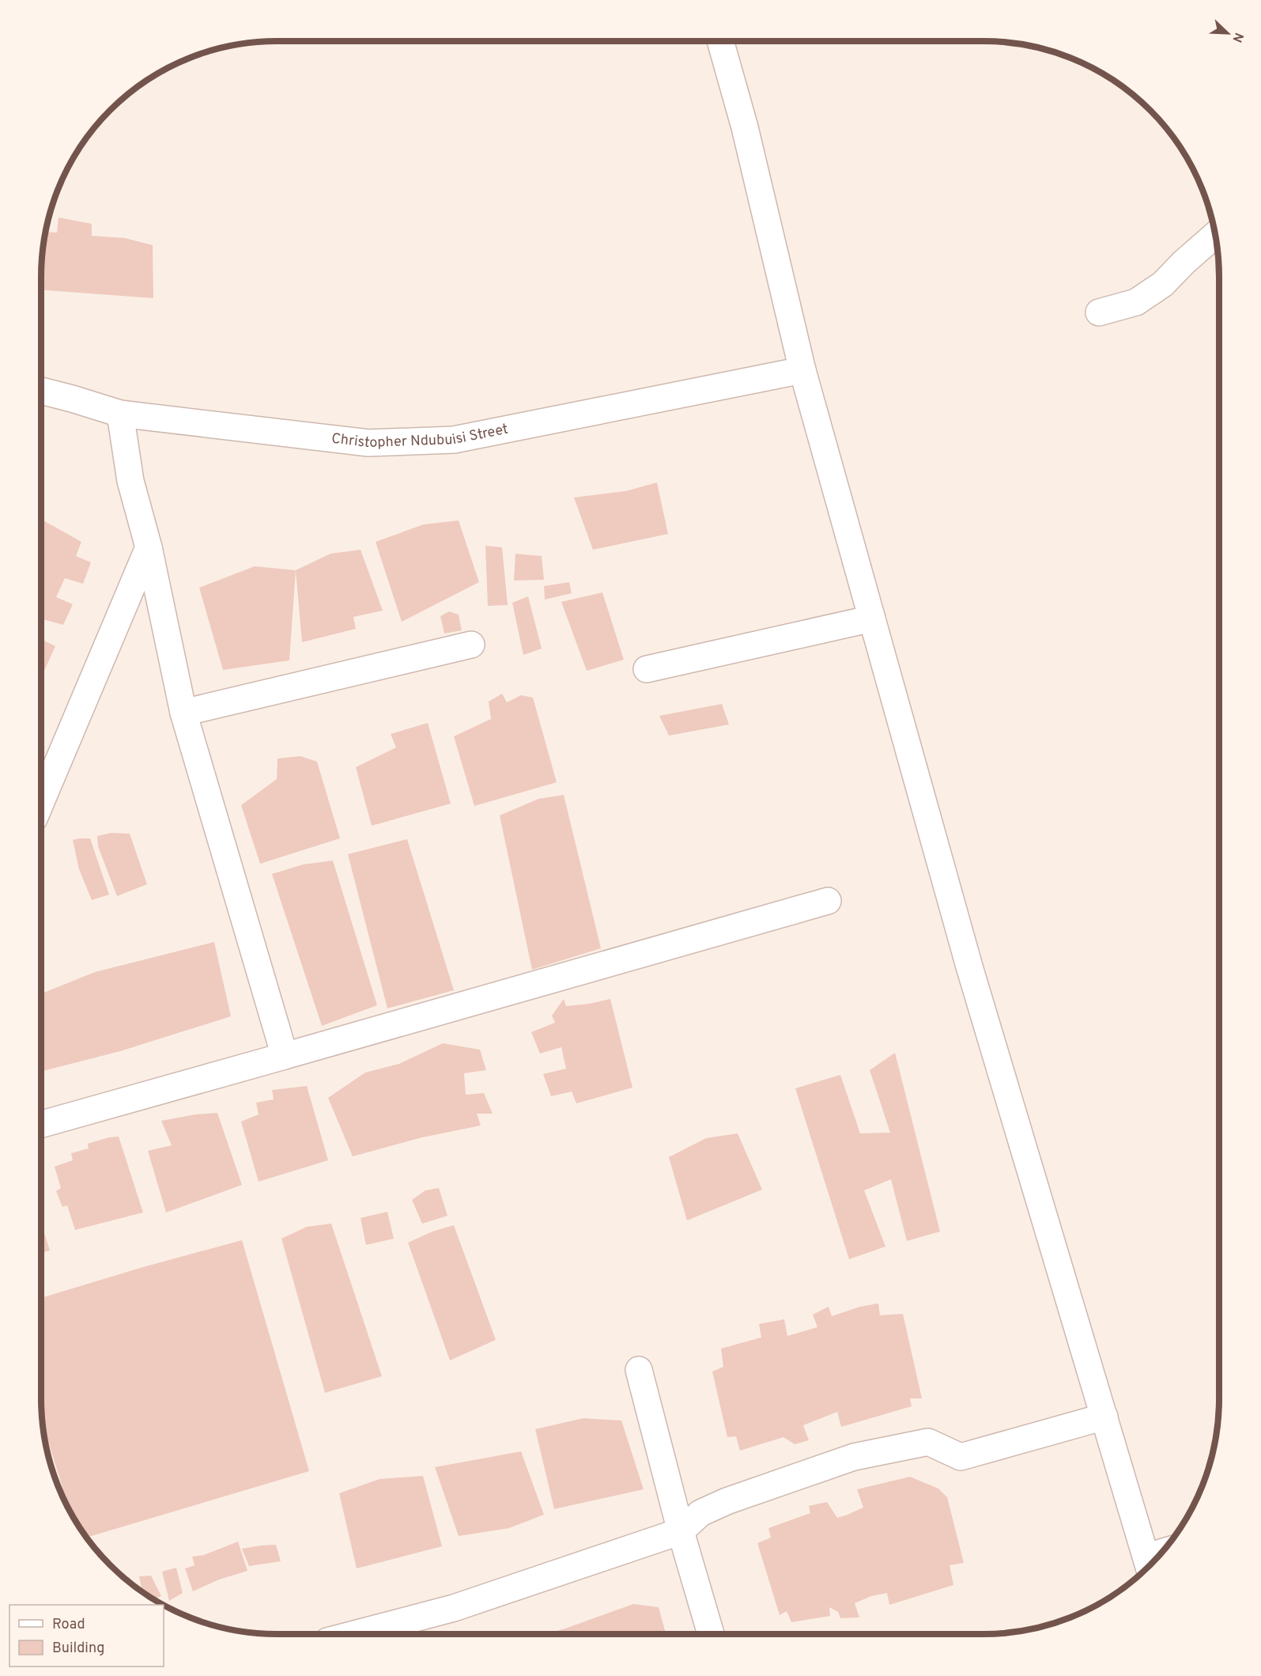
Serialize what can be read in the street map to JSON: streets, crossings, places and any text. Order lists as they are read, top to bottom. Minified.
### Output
{"streets":{"street":["Christopher Ndubuisi Street"]},"legend":["Road","Building"],"north":"bottom right"}
